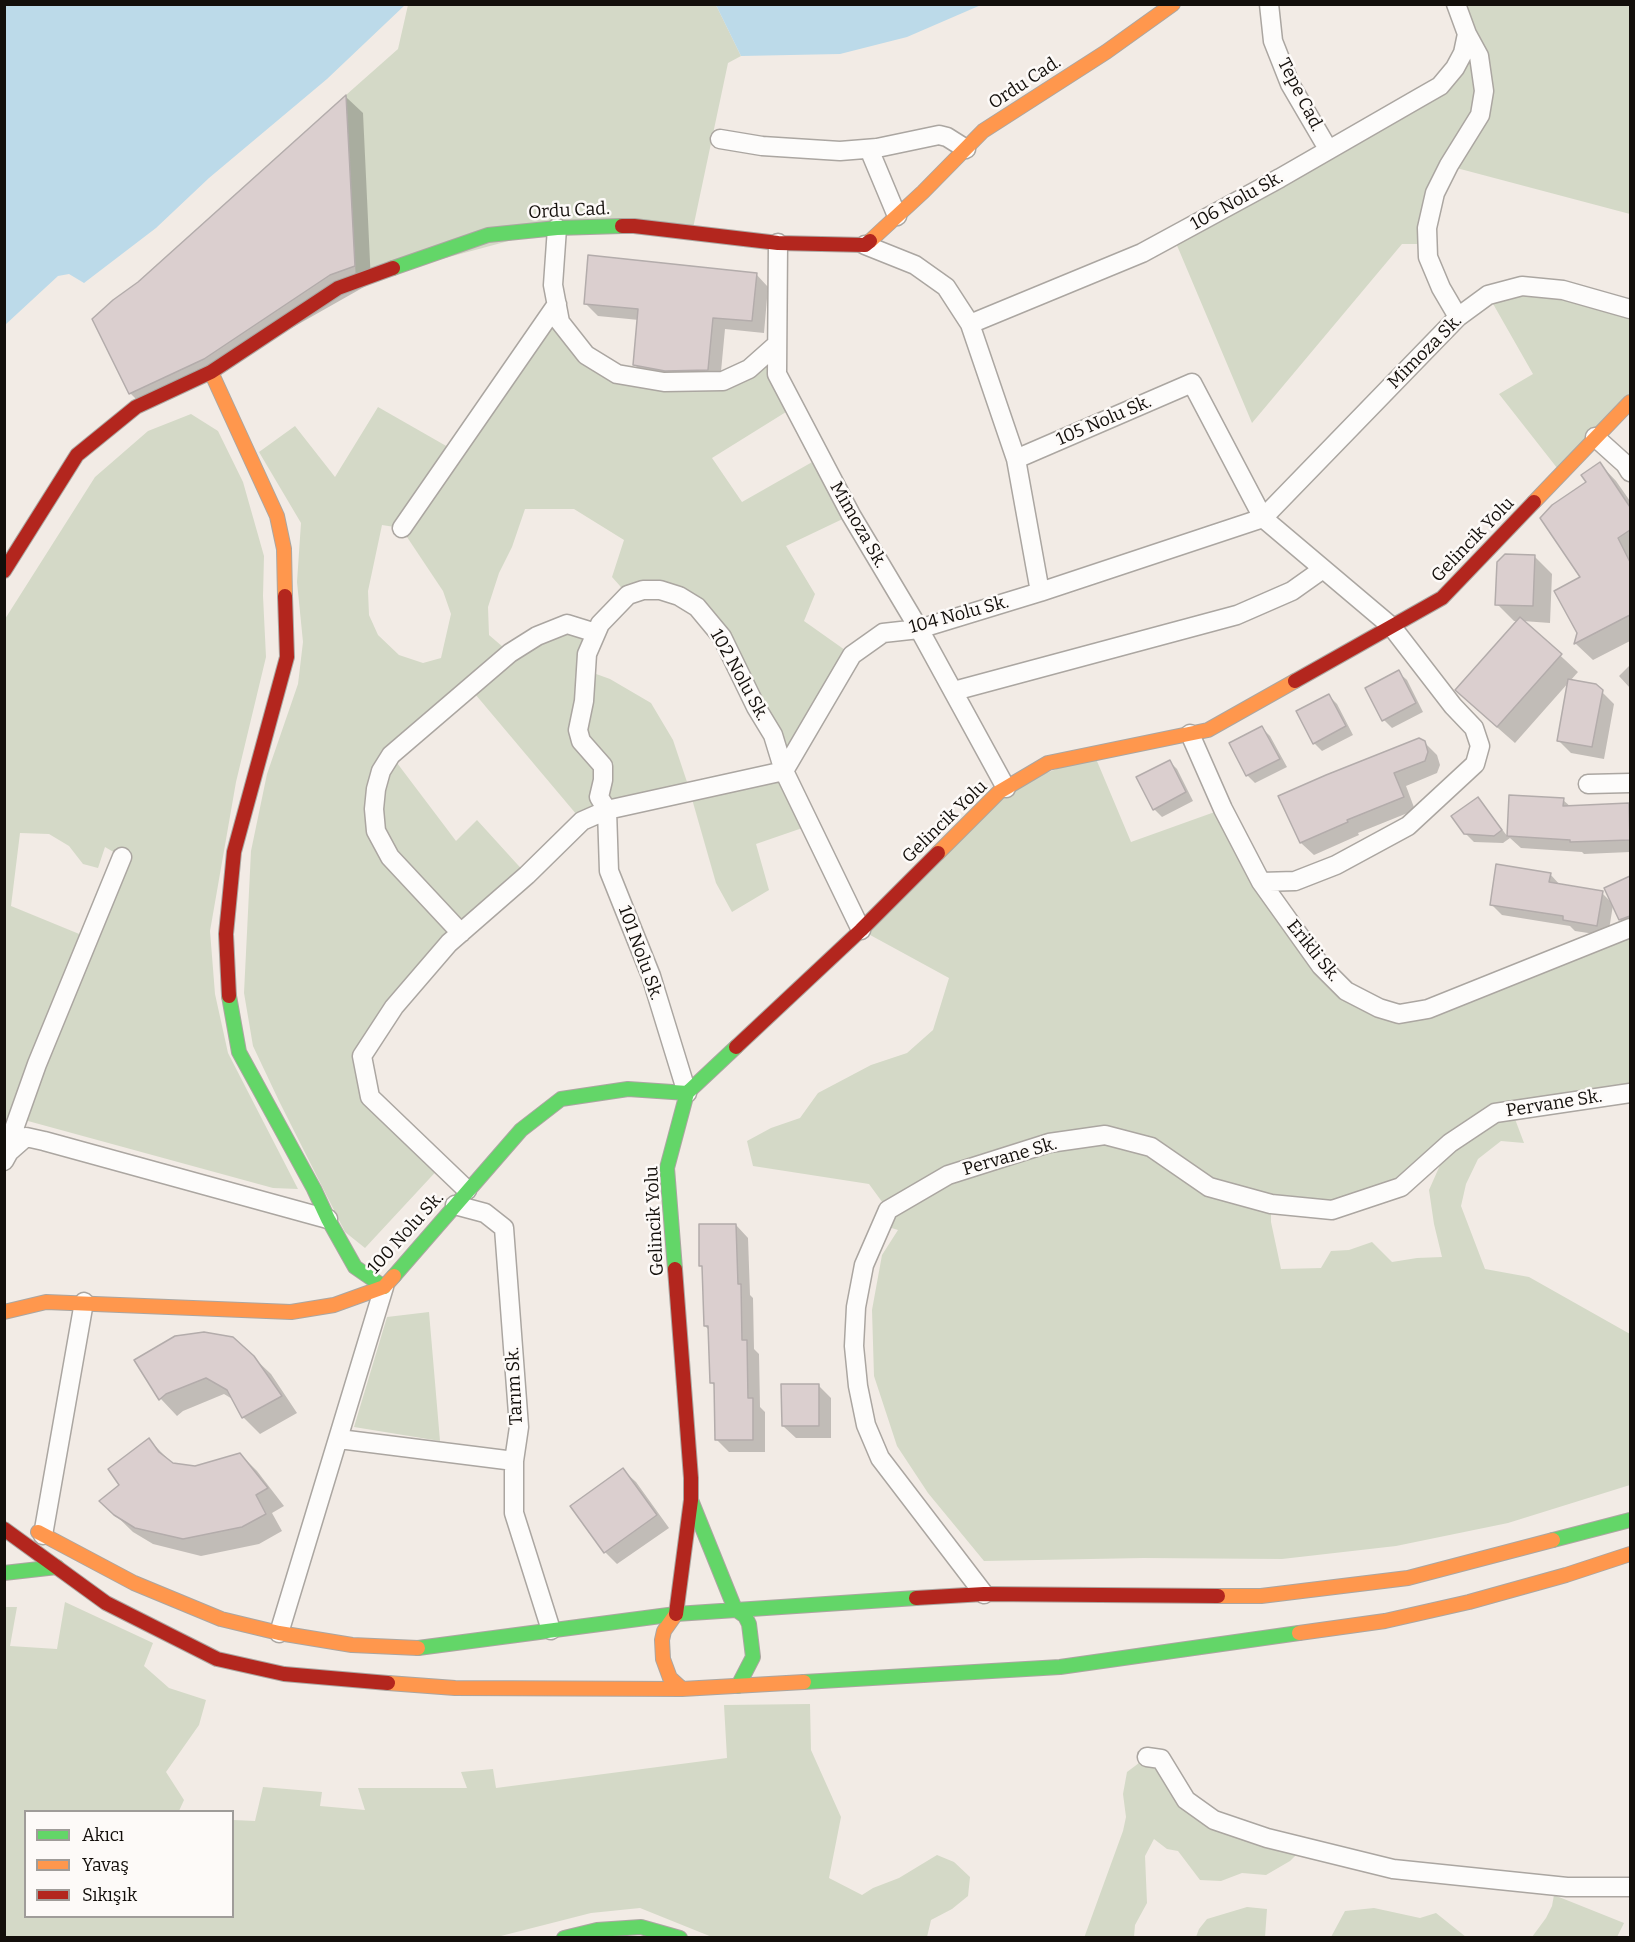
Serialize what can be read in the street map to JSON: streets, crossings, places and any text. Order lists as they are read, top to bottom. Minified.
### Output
{"streets":{"main road":["Ordu Cad.","Gelincik Yolu","100 Nolu Sk."],"street":["Tepe Cad.","106 Nolu Sk.","Mimoza Sk.","105 Nolu Sk.","104 Nolu Sk.","102 Nolu Sk.","Erikli Sk.","101 Nolu Sk.","Pervane Sk.","Tarım Sk."]},"crossings":[["Ordu Cad.","Mimoza Sk."],["Tepe Cad.","106 Nolu Sk."],["Mimoza Sk.","105 Nolu Sk."],["Mimoza Sk.","Gelincik Yolu"],["Mimoza Sk.","104 Nolu Sk."],["105 Nolu Sk.","104 Nolu Sk."],["Gelincik Yolu","Erikli Sk."],["Gelincik Yolu","101 Nolu Sk."],["Gelincik Yolu","100 Nolu Sk."],["104 Nolu Sk.","102 Nolu Sk."],["102 Nolu Sk.","101 Nolu Sk."],["101 Nolu Sk.","100 Nolu Sk."],["100 Nolu Sk.","Tarım Sk."]],"legend":["Akıcı","Yavaş","Sıkışık"]}
